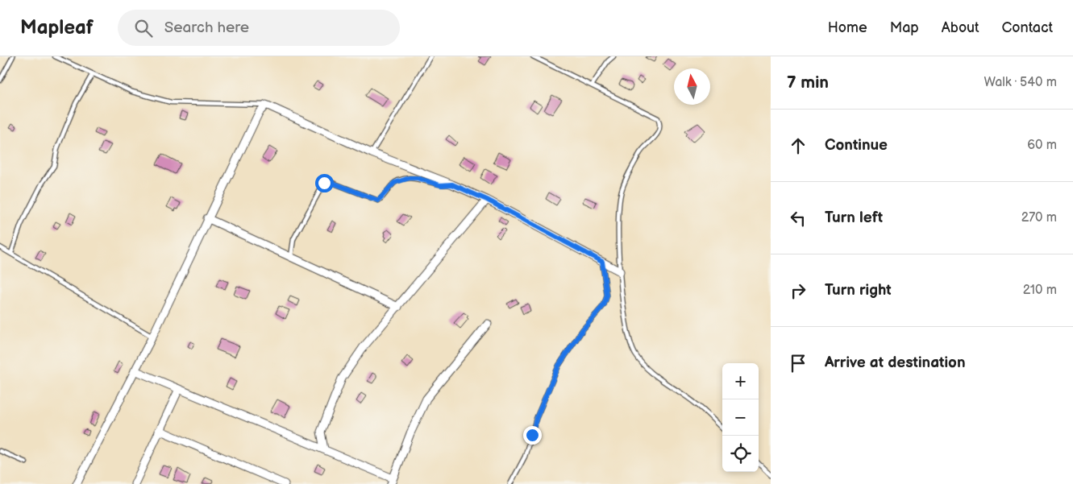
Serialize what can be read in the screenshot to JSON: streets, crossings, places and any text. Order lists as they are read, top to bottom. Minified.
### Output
{"north":"top","page":{"header":"Mapleaf","search":"Search here","nav":["Home","Map","About","Contact"],"heading":["7 min","Walk · 540 m"],"list":[["Continue","60 m"],["Turn left","270 m"],["Turn right","210 m"],"Arrive at destination"],"map_buttons":["+","−"]}}
